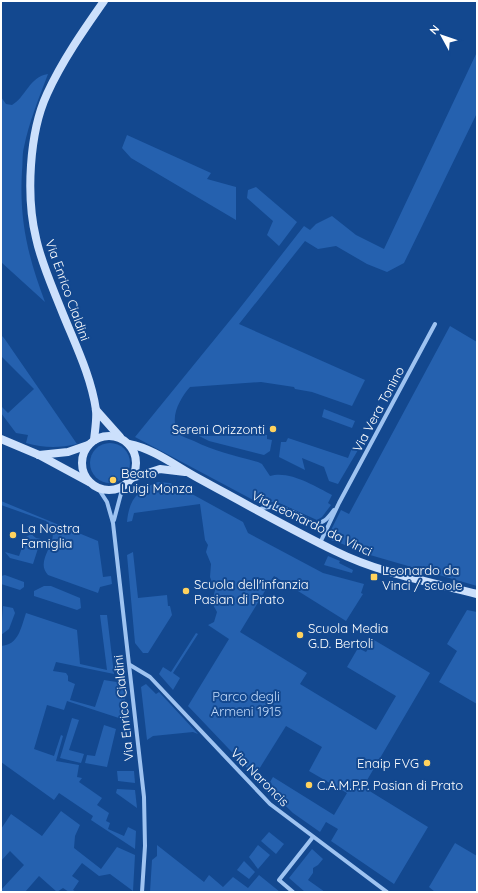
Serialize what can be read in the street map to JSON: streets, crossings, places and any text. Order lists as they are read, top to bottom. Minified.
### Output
{"streets":{"street":["Via Enrico Cialdini","Via Vera Tonino","Via Leonardo da Vinci","Via Naroncis"]},"crossings":[["Via Enrico Cialdini","Via Leonardo da Vinci"],["Via Enrico Cialdini","Via Naroncis"],["Via Vera Tonino","Via Leonardo da Vinci"]],"parks":["Parco degli Armeni 1915"],"places":{"other":["Sereni Orizzonti","Beato Luigi Monza","La Nostra Famiglia","Scuola dell'infanzia Pasian di Prato","Scuola Media G.D. Bertoli","Enaip FVG","C.A.M.P.P. Pasian di Prato"],"transit":["Leonardo da Vinci / scuole"]},"north":"top left"}
